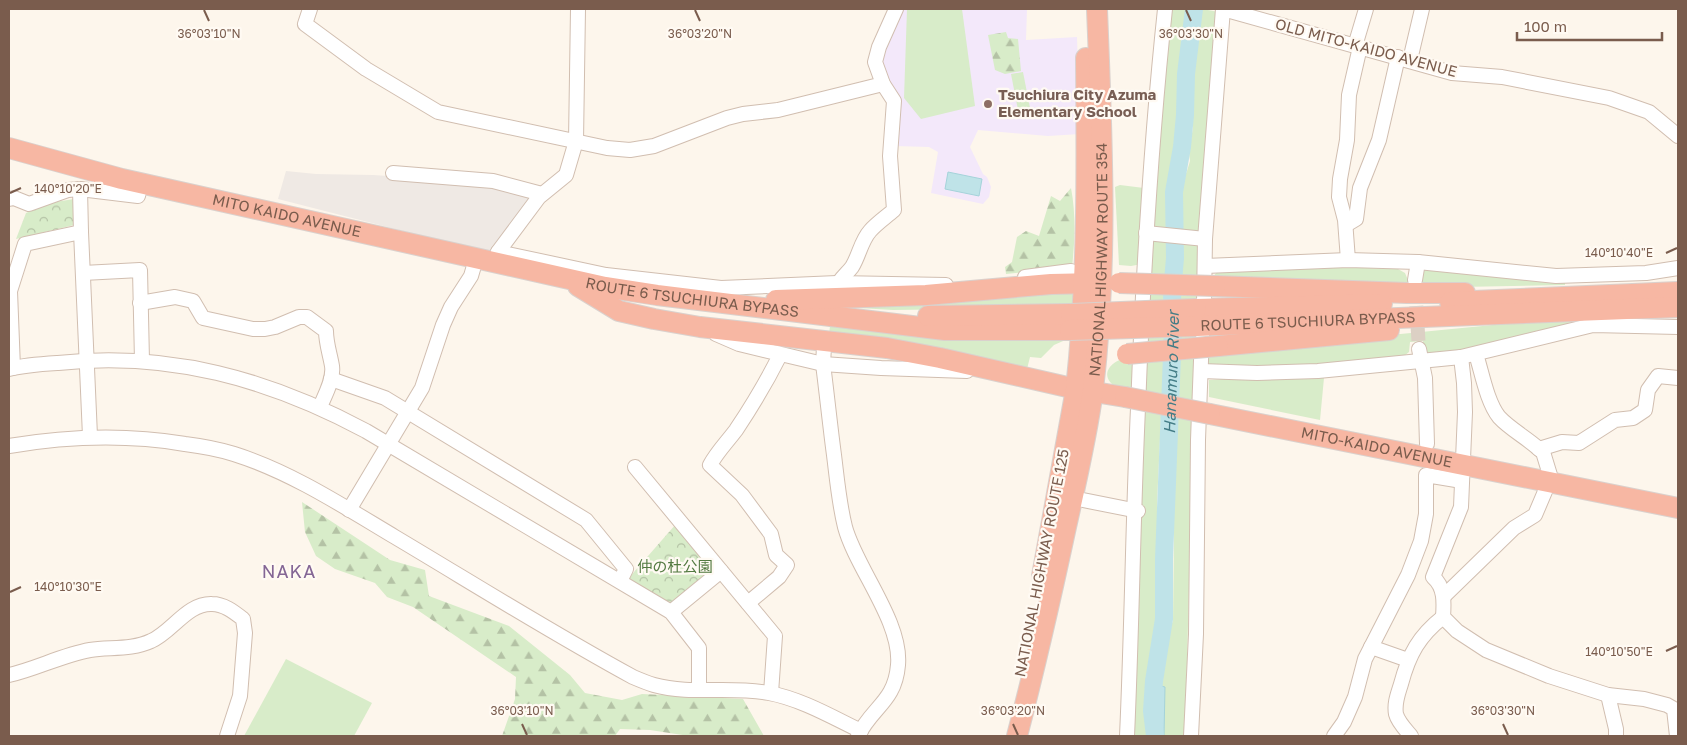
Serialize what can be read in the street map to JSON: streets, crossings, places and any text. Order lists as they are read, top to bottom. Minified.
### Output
{"streets":{"highway":["MITO KAIDO AVENUE","NATIONAL HIGHWAY ROUTE 354","ROUTE 6 TSUCHIURA BYPASS","MITO-KAIDO AVENUE","NATIONAL HIGHWAY ROUTE 125"],"street":["OLD MITO-KAIDO AVENUE"]},"crossings":[["MITO KAIDO AVENUE","ROUTE 6 TSUCHIURA BYPASS"],["MITO KAIDO AVENUE","MITO-KAIDO AVENUE"],["NATIONAL HIGHWAY ROUTE 354","MITO-KAIDO AVENUE"],["NATIONAL HIGHWAY ROUTE 354","NATIONAL HIGHWAY ROUTE 125"],["ROUTE 6 TSUCHIURA BYPASS","MITO-KAIDO AVENUE"],["MITO-KAIDO AVENUE","NATIONAL HIGHWAY ROUTE 125"]],"districts":["NAKA"],"water":["Hanamuro River"],"parks":["仲の杜公園"],"places":["Tsuchiura City Azuma Elementary School"],"scale_bar":"100 m","coordinates":["36°03'10\"N","36°03'20\"N","36°03'30\"N","140°10'20\"E","140°10'40\"E","140°10'30\"E","140°10'50\"E"]}
